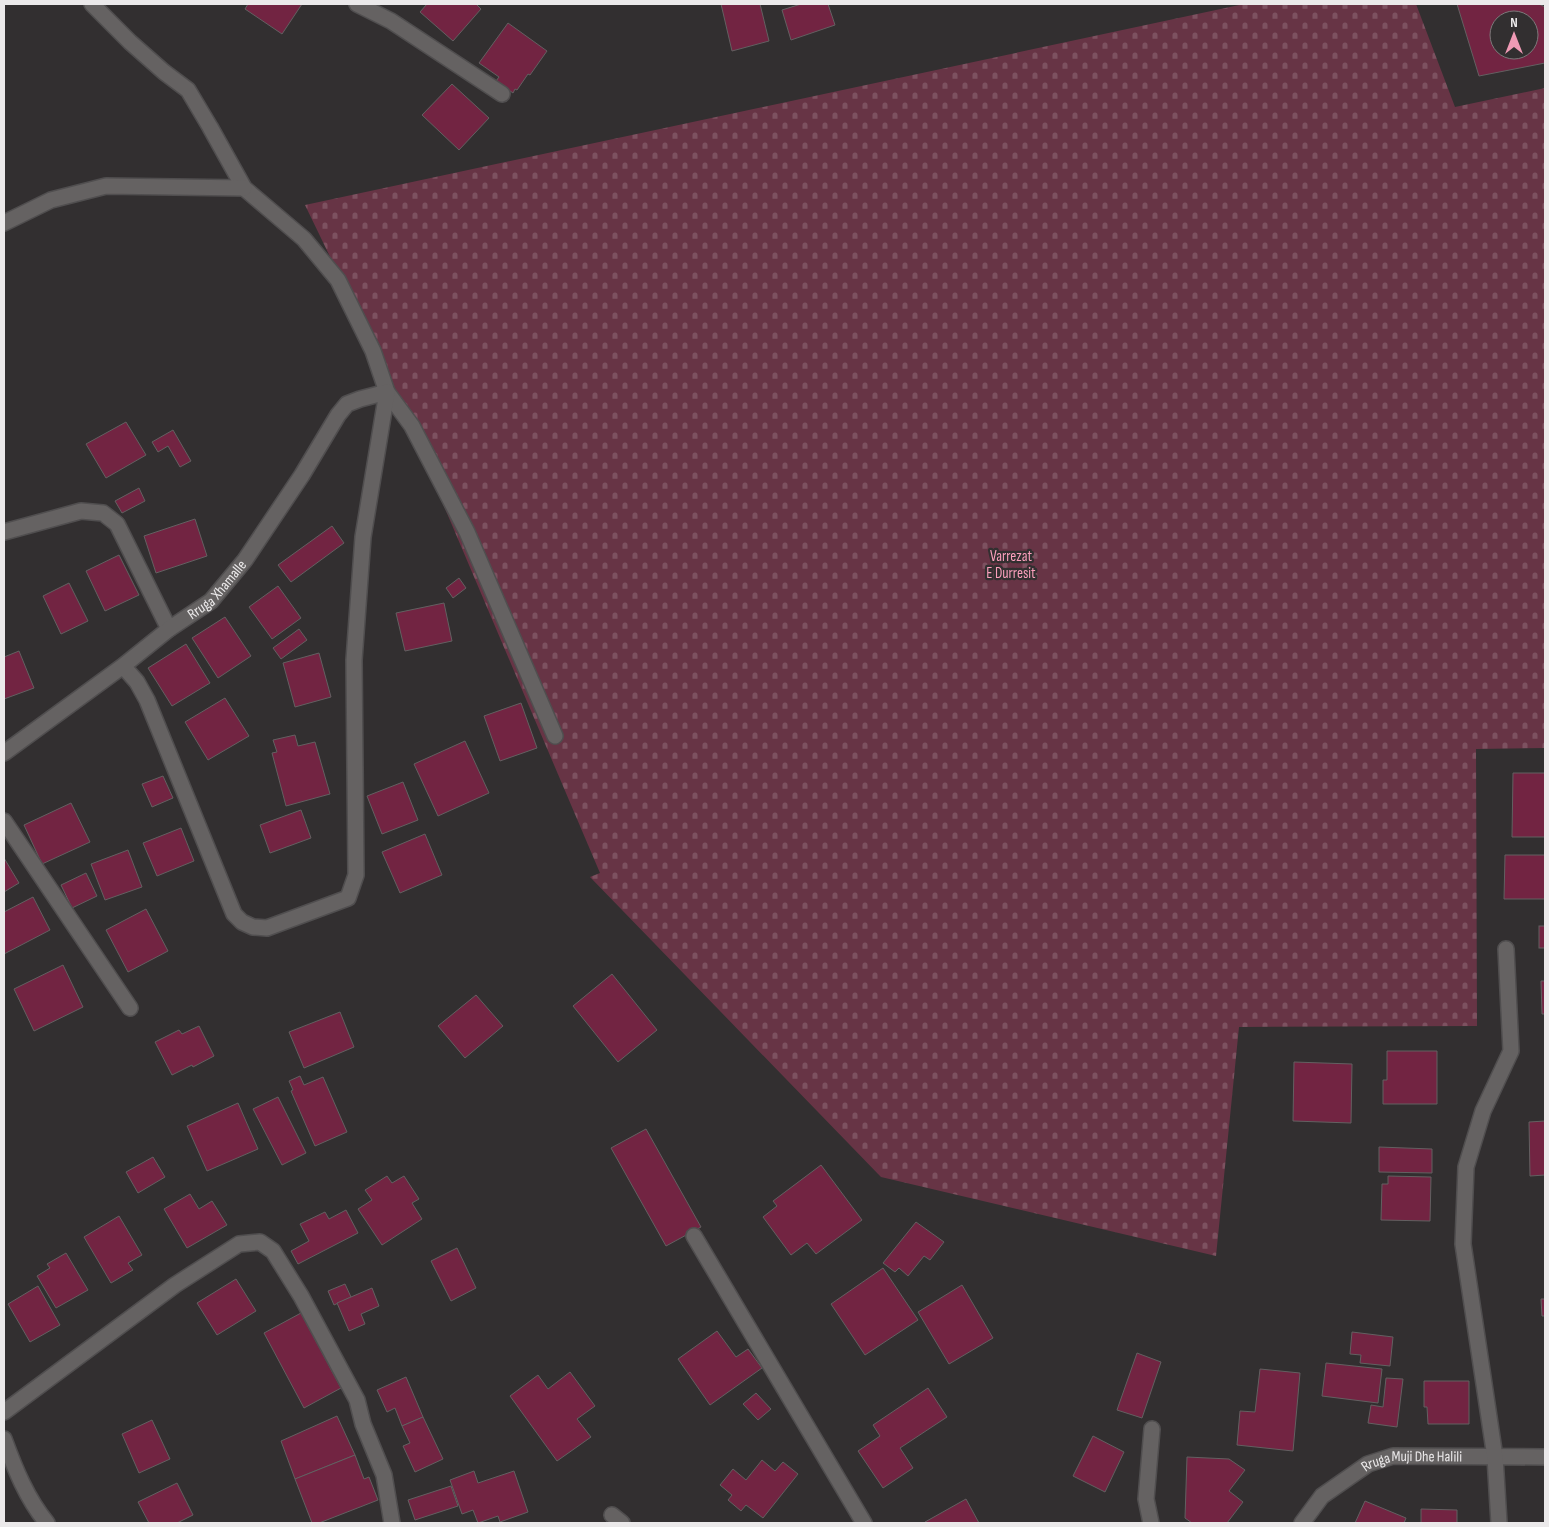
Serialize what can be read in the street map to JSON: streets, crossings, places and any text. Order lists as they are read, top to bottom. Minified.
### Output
{"streets":{"street":["Rruga Xhamalle","Rruga Muji Dhe Halili"]},"parks":["Varrezat E Durresit"],"north":"top"}
